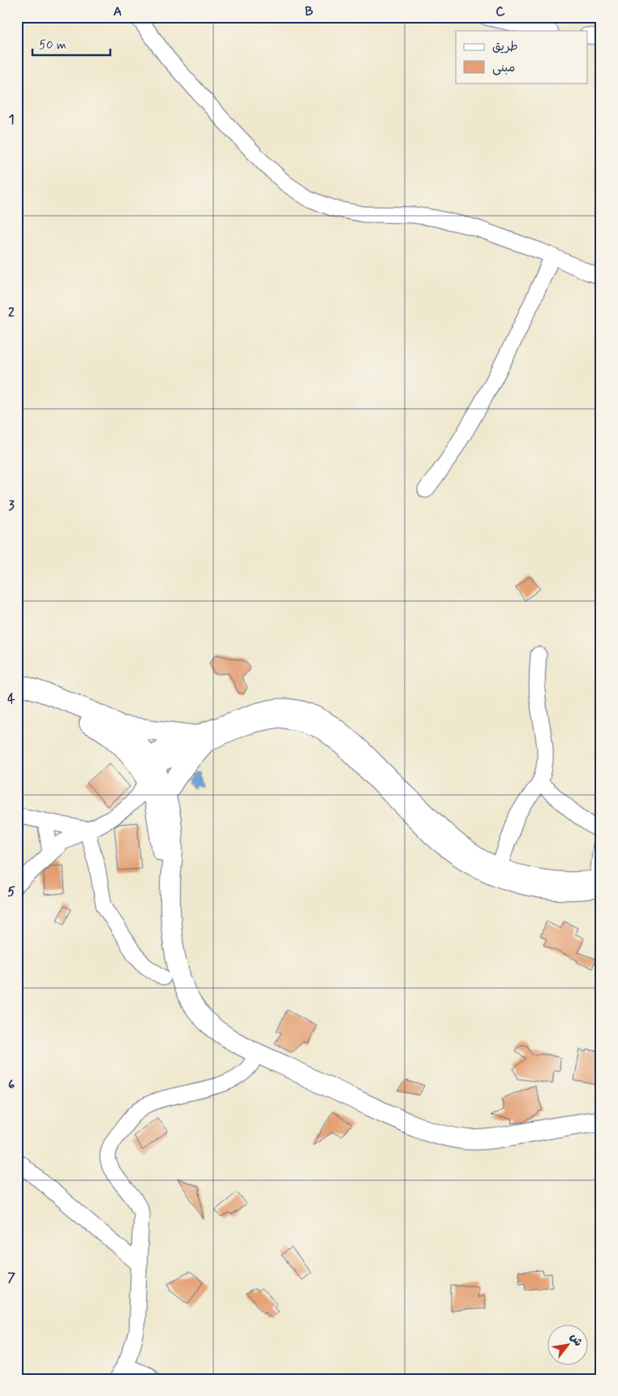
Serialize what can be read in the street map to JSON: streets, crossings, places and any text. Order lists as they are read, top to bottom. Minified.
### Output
{"legend":["طريق","مبنى"],"scale_bar":"50 m","north":"top right","grid":{"columns":["A","B","C"],"rows":["1","2","3","4","5","6","7"]}}
